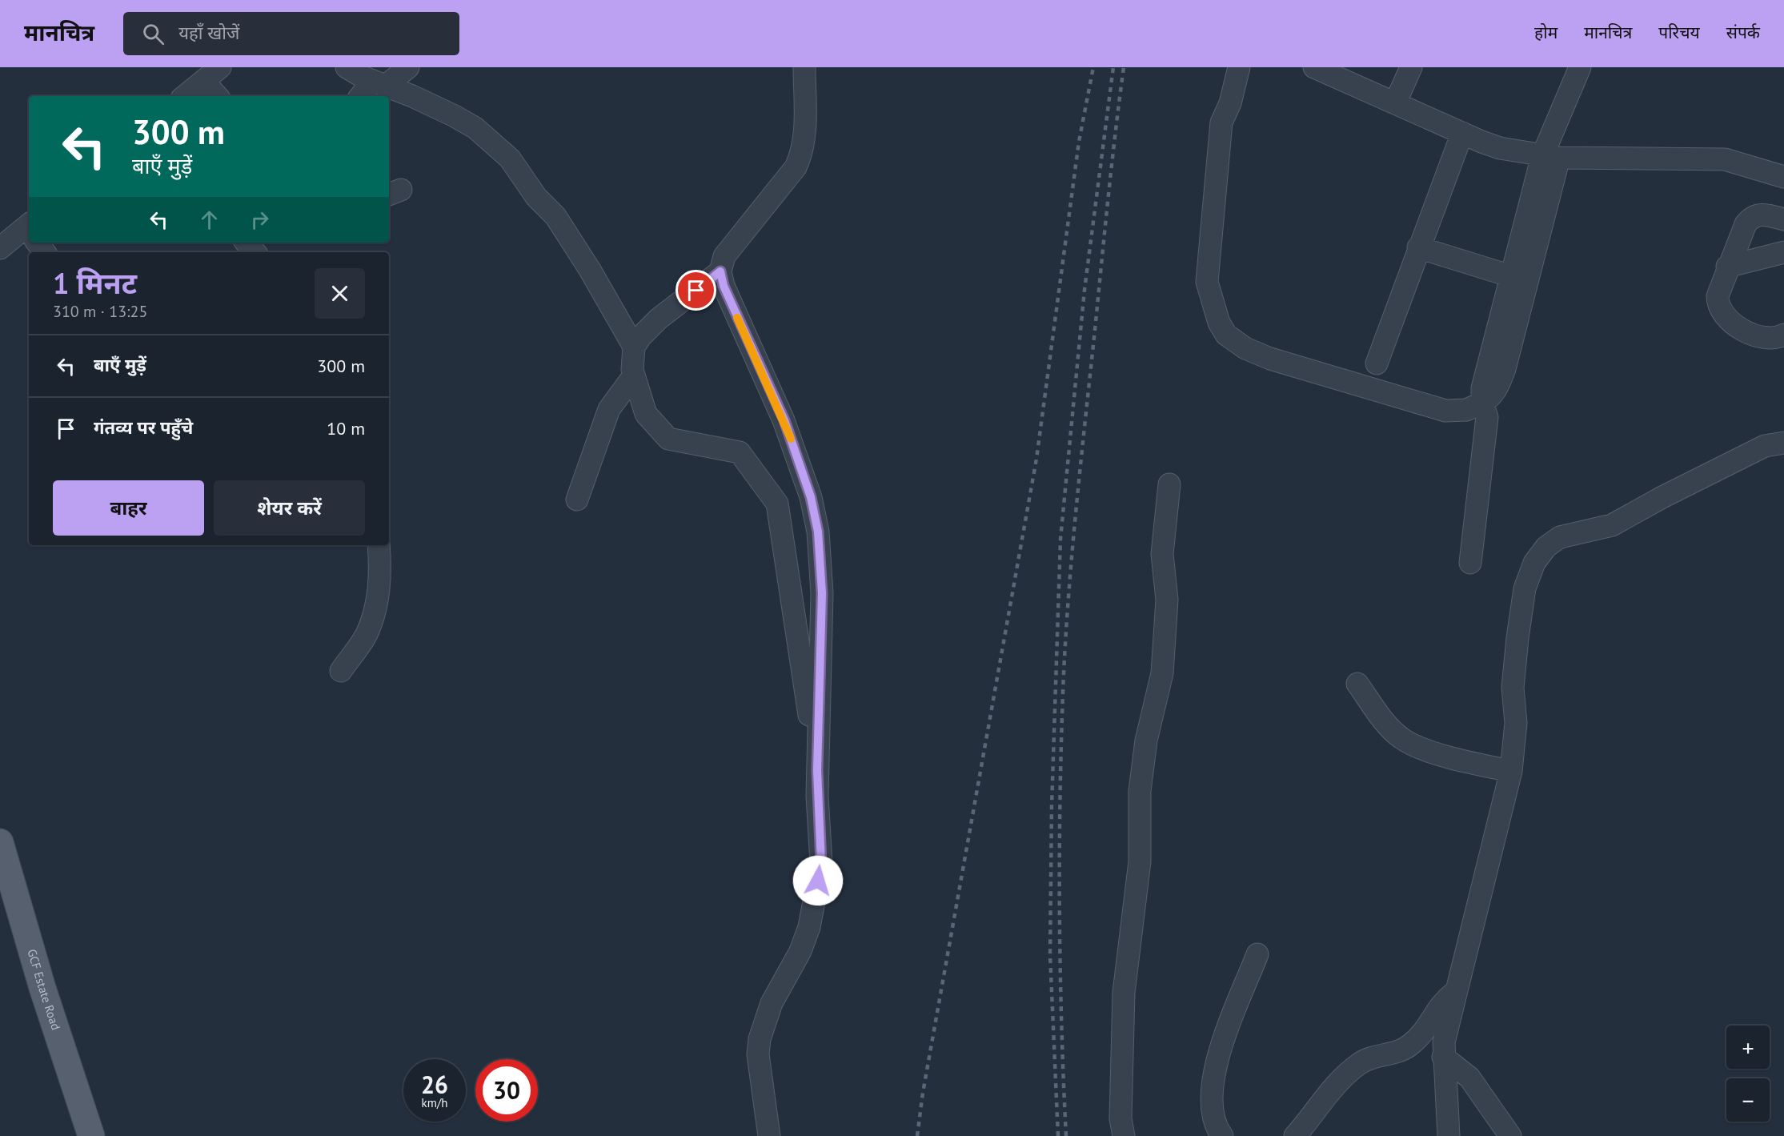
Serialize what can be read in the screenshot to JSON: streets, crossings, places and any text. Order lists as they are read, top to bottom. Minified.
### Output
{"streets":{"main road":["GCF Estate Road"]},"page":{"header":"मानचित्र","search":"यहाँ खोजें","nav":["होम","मानचित्र","परिचय","संपर्क"],"turn":["300 m","बाएँ मुड़ें"],"heading":["1 मिनट","310 m · 13:25"],"list":[{"name":"बाएँ मुड़ें","value":"300 m"},{"name":"गंतव्य पर पहुँचे","value":"10 m"}],"buttons":["बाहर","शेयर करें"],"map_buttons":["+","−"],"speed":"26 km/h","limit":"30"}}
